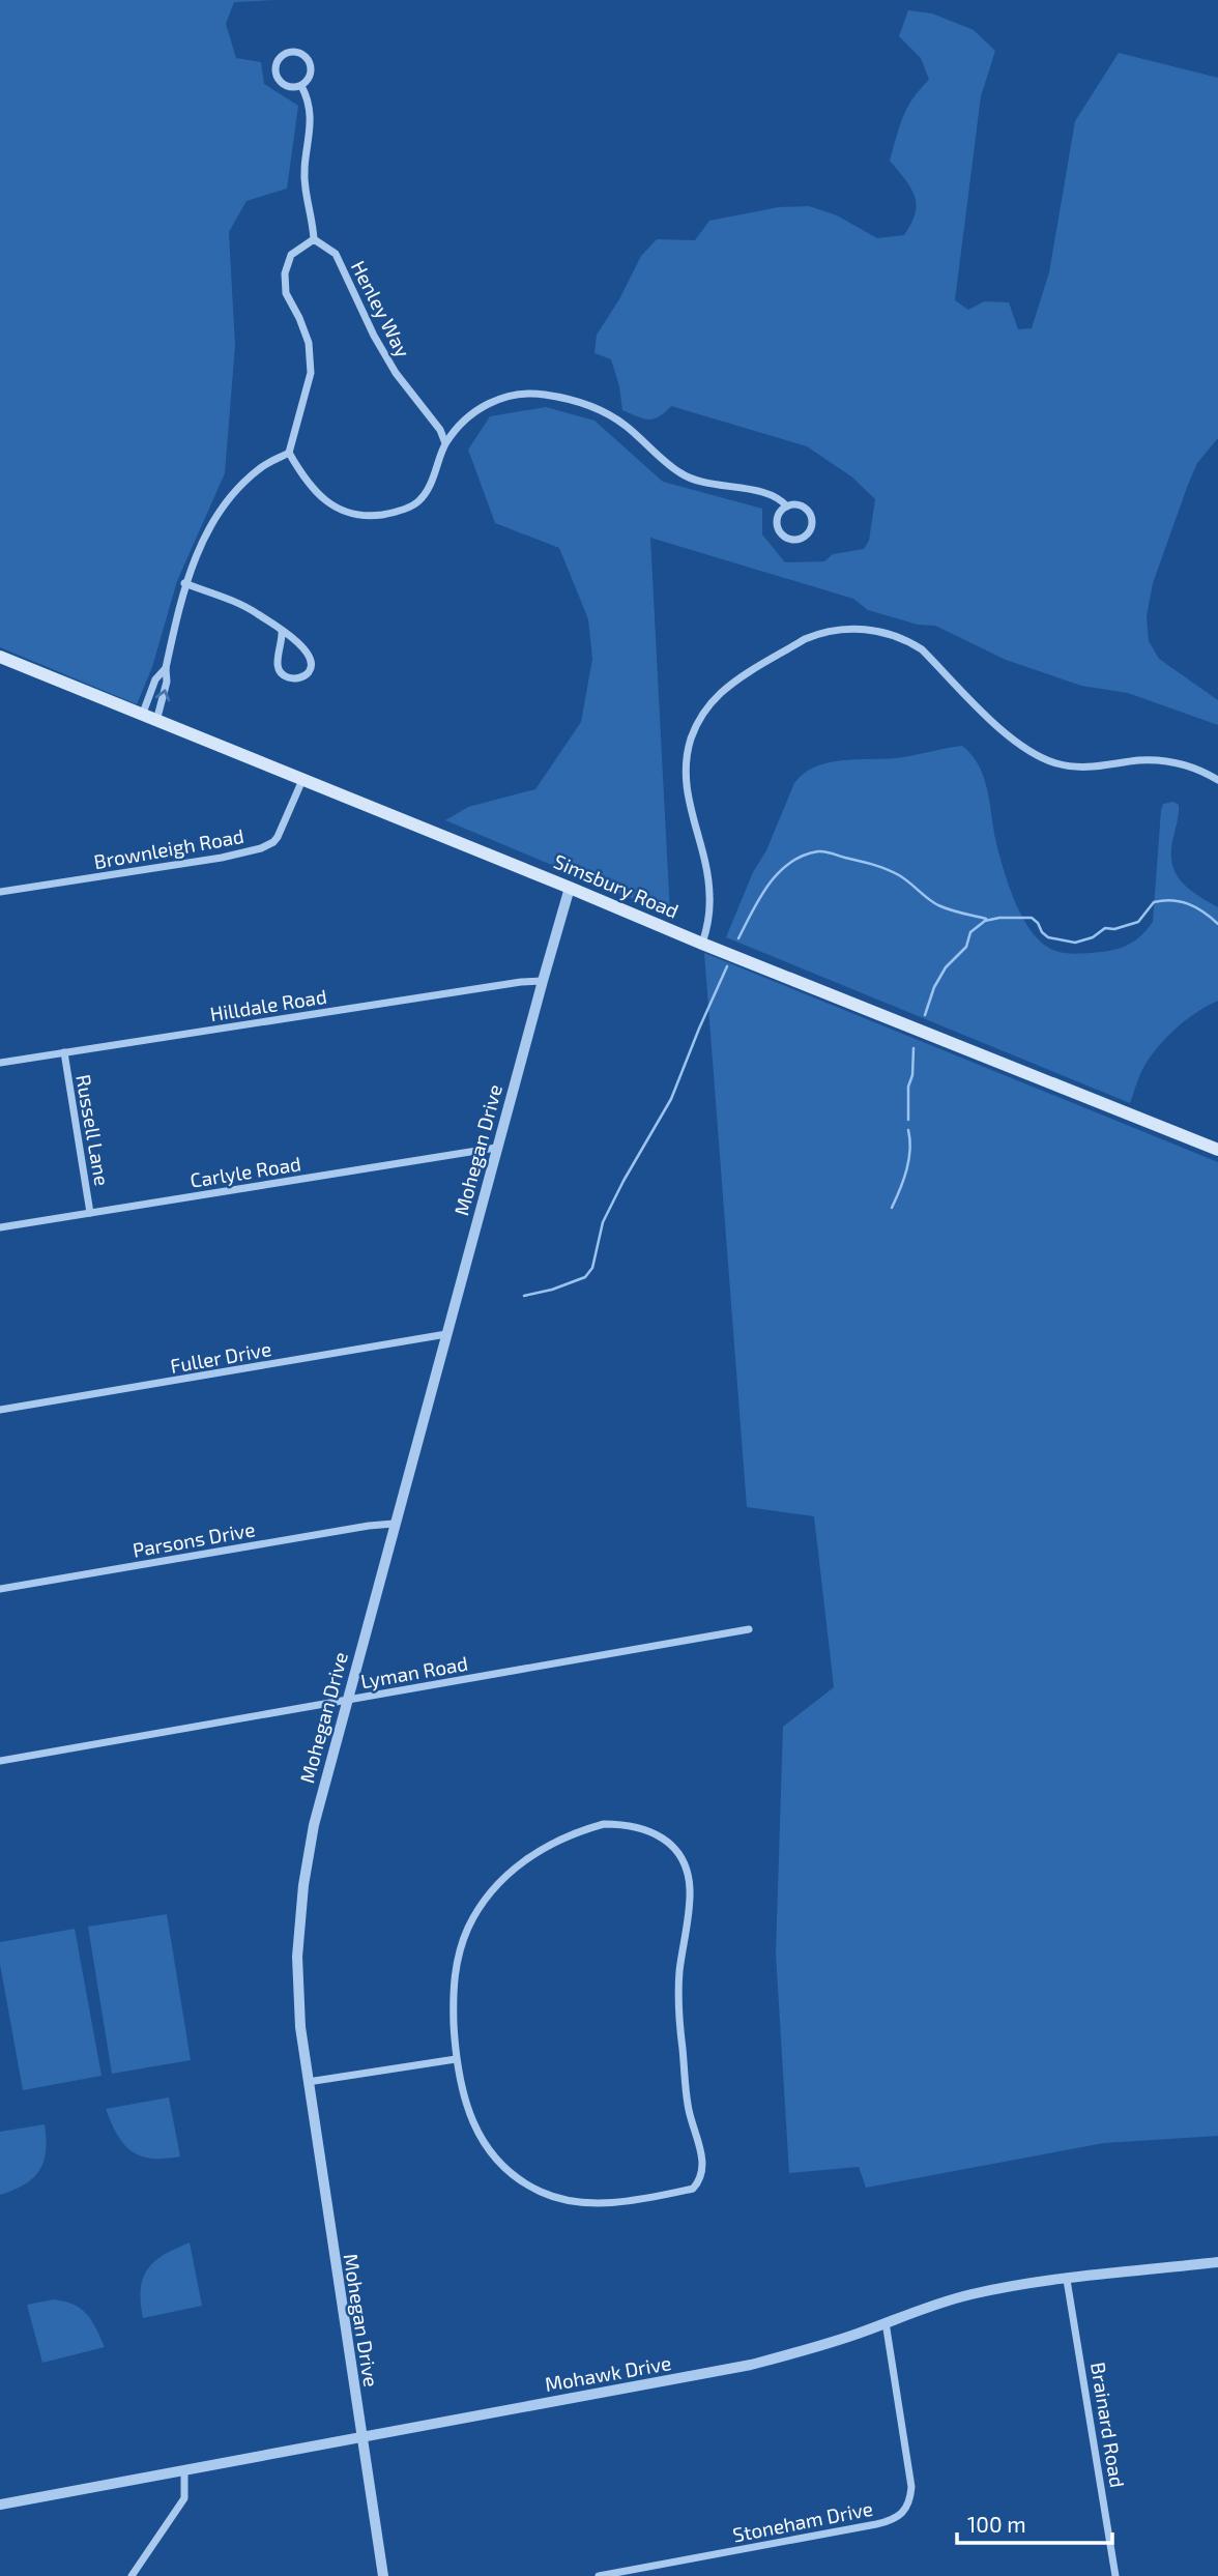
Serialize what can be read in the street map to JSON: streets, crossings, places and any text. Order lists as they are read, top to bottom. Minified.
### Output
{"streets":{"main road":["Simsbury Road"],"street":["Henley Way","Brownleigh Road","Hilldale Road","Russell Lane","Mohegan Drive","Carlyle Road","Fuller Drive","Parsons Drive","Lyman Road","Mohawk Drive","Brainard Road","Stoneham Drive"]},"crossings":[["Brownleigh Road","Simsbury Road"],["Simsbury Road","Mohegan Drive"],["Hilldale Road","Russell Lane"],["Hilldale Road","Mohegan Drive"],["Russell Lane","Carlyle Road"],["Mohegan Drive","Carlyle Road"],["Mohegan Drive","Fuller Drive"],["Mohegan Drive","Parsons Drive"],["Mohegan Drive","Lyman Road"],["Mohegan Drive","Mohawk Drive"],["Mohawk Drive","Brainard Road"],["Mohawk Drive","Stoneham Drive"]],"scale_bar":"100 m"}
